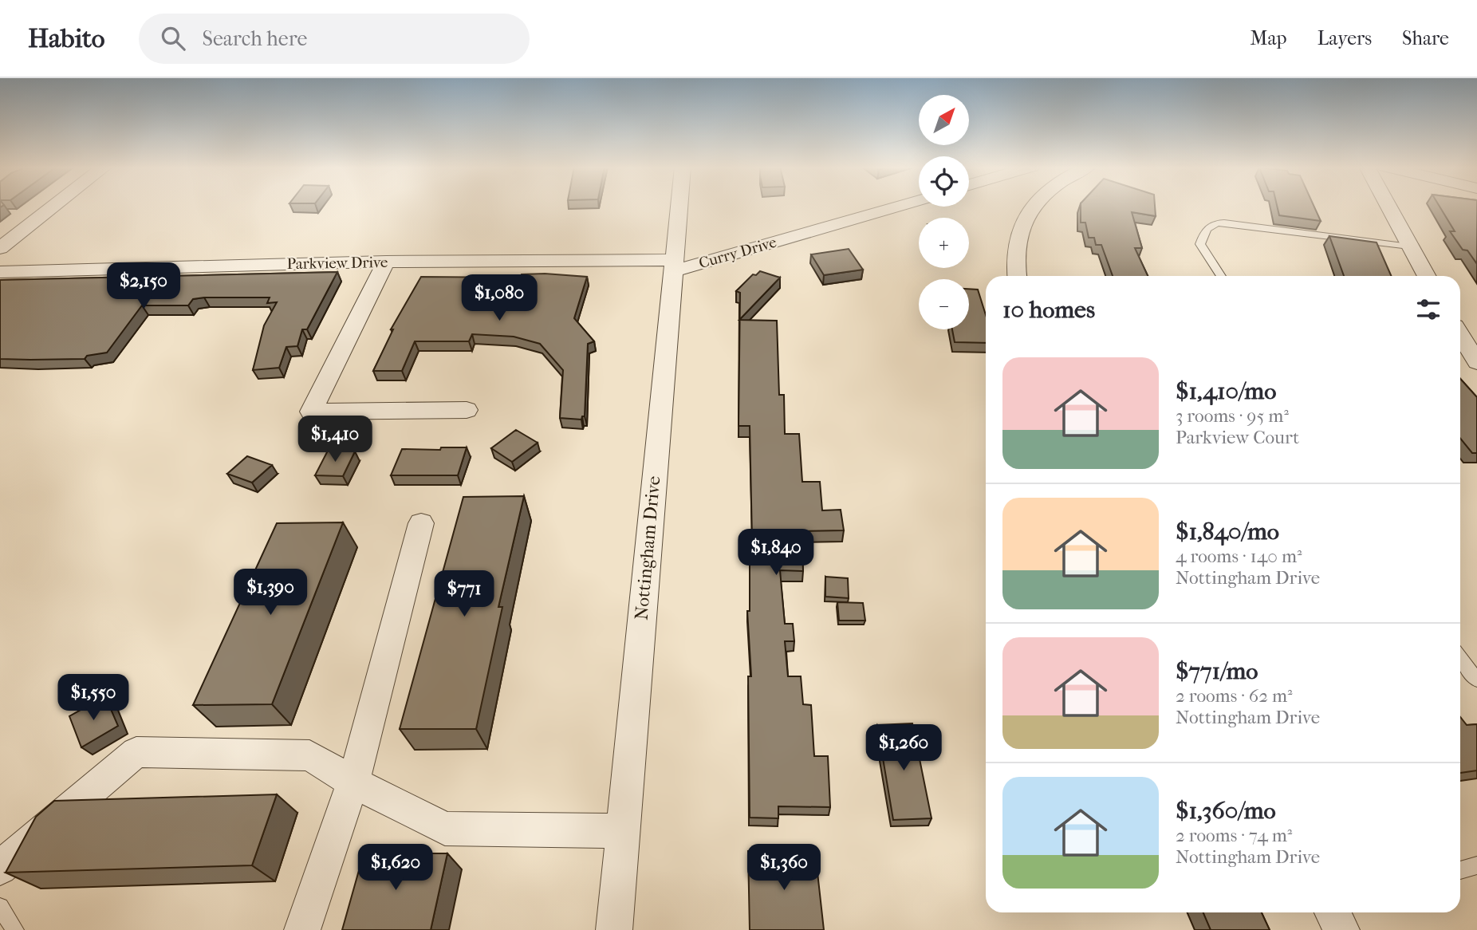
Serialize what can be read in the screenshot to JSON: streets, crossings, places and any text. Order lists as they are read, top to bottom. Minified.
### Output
{"streets":{"street":["Curry Drive","Parkview Drive","Nottingham Drive"]},"crossings":[["Curry Drive","Parkview Drive"],["Curry Drive","Nottingham Drive"],["Parkview Drive","Nottingham Drive"]],"north":"top right","page":{"header":"Habito","search":"Search here","nav":["Map","Layers","Share"],"map_buttons":["+","−"],"price":["$2,150","$1,080","$1,410","$1,840","$1,390","$771","$1,550","$1,260","$1,620","$1,360"],"heading":"10 homes","list":[{"name":"$1,410/mo","note":"3 rooms · 95 m² · Parkview Court"},{"name":"$1,840/mo","note":"4 rooms · 140 m² · Nottingham Drive"},{"name":"$771/mo","note":"2 rooms · 62 m² · Nottingham Drive"},{"name":"$1,360/mo","note":"2 rooms · 74 m² · Nottingham Drive"}]}}
